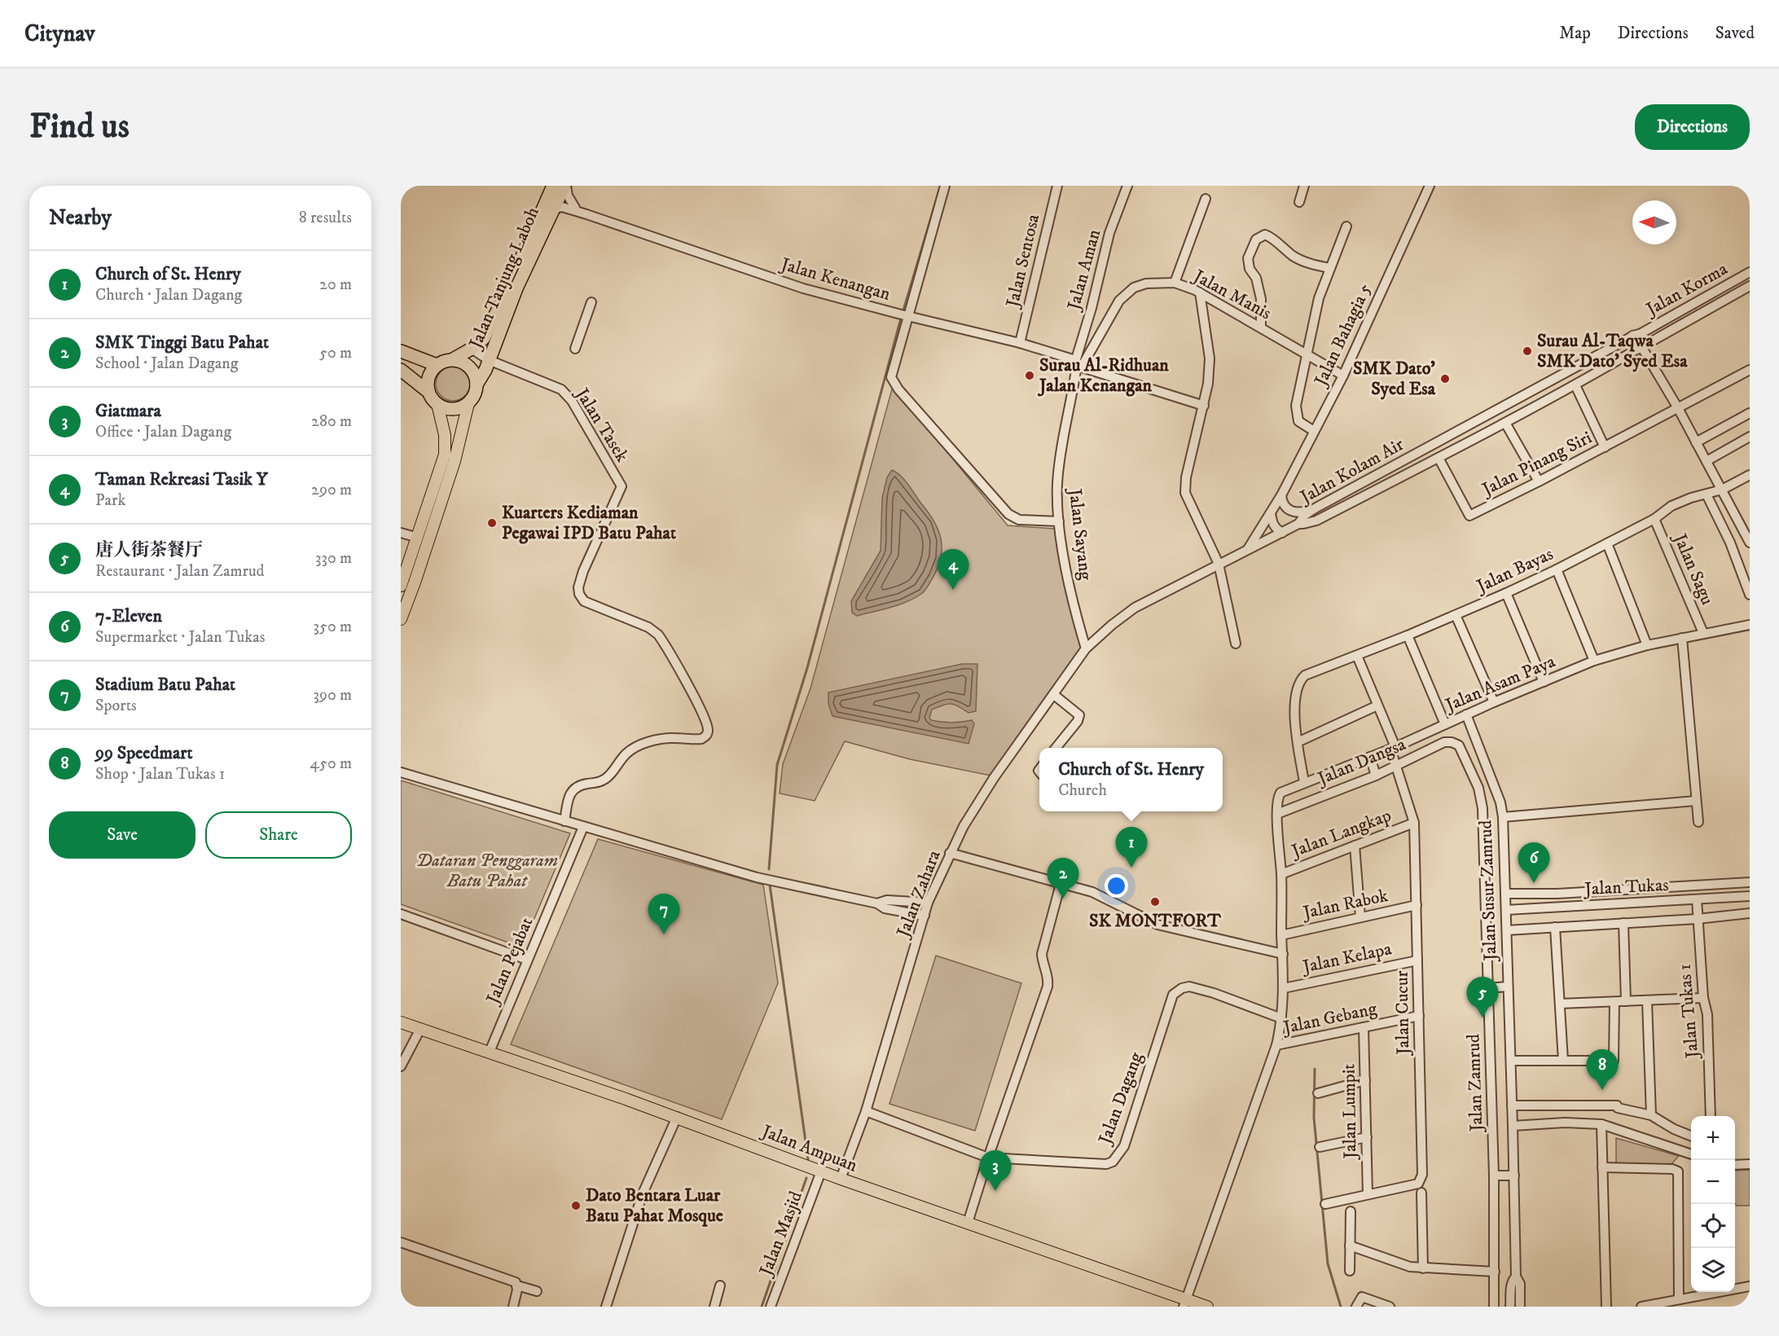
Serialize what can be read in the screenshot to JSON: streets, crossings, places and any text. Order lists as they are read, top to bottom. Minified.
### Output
{"streets":{"highway":["Jalan Tanjung Laboh"],"main road":["Jalan Ampuan"],"street":["Jalan Sentosa","Jalan Aman","Jalan Kenangan","Jalan Korma","Jalan Manis","Jalan Bahagia 5","Jalan Tasek","Jalan Pinang Siri","Jalan Kolam Air","Jalan Sayang","Jalan Sagu","Jalan Bayas","Jalan Asam Paya","Jalan Dangsa","Jalan Langkap","Jalan Tukas","Jalan Susur Zamrud","Jalan Zahara","Jalan Rabok","Jalan Kelapa","Jalan Pejabat","Jalan Tukas 1","Jalan Cucur","Jalan Gebang","Jalan Zamrud","Jalan Dagang","Jalan Lumpit","Jalan Masjid"]},"crossings":[["Jalan Sentosa","Jalan Kenangan"],["Jalan Aman","Jalan Kenangan"],["Jalan Aman","Jalan Manis"],["Jalan Aman","Jalan Sayang"],["Jalan Tanjung Laboh","Jalan Kenangan"],["Jalan Tanjung Laboh","Jalan Tasek"],["Jalan Kenangan","Jalan Manis"],["Jalan Kenangan","Jalan Sayang"],["Jalan Korma","Jalan Kolam Air"],["Jalan Manis","Jalan Bahagia 5"],["Jalan Manis","Jalan Sayang"],["Jalan Bahagia 5","Jalan Zahara"],["Jalan Pinang Siri","Jalan Kolam Air"],["Jalan Kolam Air","Jalan Zahara"],["Jalan Sayang","Jalan Zahara"],["Jalan Sagu","Jalan Bayas"],["Jalan Sagu","Jalan Asam Paya"],["Jalan Bayas","Jalan Cucur"],["Jalan Asam Paya","Jalan Dangsa"],["Jalan Asam Paya","Jalan Susur Zamrud"],["Jalan Asam Paya","Jalan Cucur"],["Jalan Dangsa","Jalan Cucur"],["Jalan Dangsa","Jalan Zamrud"],["Jalan Langkap","Jalan Cucur"],["Jalan Tukas","Jalan Susur Zamrud"],["Jalan Tukas","Jalan Tukas 1"],["Jalan Zahara","Jalan Dagang"],["Jalan Zahara","Jalan Ampuan"],["Jalan Rabok","Jalan Cucur"],["Jalan Kelapa","Jalan Cucur"],["Jalan Pejabat","Jalan Ampuan"],["Jalan Cucur","Jalan Gebang"],["Jalan Cucur","Jalan Lumpit"],["Jalan Gebang","Jalan Lumpit"],["Jalan Ampuan","Jalan Masjid"]],"parks":["Dataran Penggaram Batu Pahat"],"places":["Surau Al-Taqwa SMK Dato’ Syed Esa","Surau Al-Ridhuan Jalan Kenangan","SMK Dato' Syed Esa","Kuarters Kediaman Pegawai IPD Batu Pahat","SK MONTFORT","Dato Bentara Luar Batu Pahat Mosque"],"north":"left","page":{"header":"Citynav","nav":["Map","Directions","Saved"],"buttons":["Directions",["Save","Share"]],"title":"Find us","heading":["Nearby","8 results"],"list":[{"mark":"1","name":"Church of St. Henry","note":"Church · Jalan Dagang","value":"20 m"},{"mark":"2","name":"SMK Tinggi Batu Pahat","note":"School · Jalan Dagang","value":"50 m"},{"mark":"3","name":"Giatmara","note":"Office · Jalan Dagang","value":"280 m"},{"mark":"4","name":"Taman Rekreasi Tasik Y","note":"Park","value":"290 m"},{"mark":"5","name":"唐人街茶餐厅","note":"Restaurant · Jalan Zamrud","value":"330 m"},{"mark":"6","name":"7-Eleven","note":"Supermarket · Jalan Tukas","value":"350 m"},{"mark":"7","name":"Stadium Batu Pahat","note":"Sports","value":"390 m"},{"mark":"8","name":"99 Speedmart","note":"Shop · Jalan Tukas 1","value":"450 m"}],"pins":["4","1","6","2","7","5","8","3"],"popup":["Church of St. Henry","Church"],"map_buttons":["+","−"]}}
